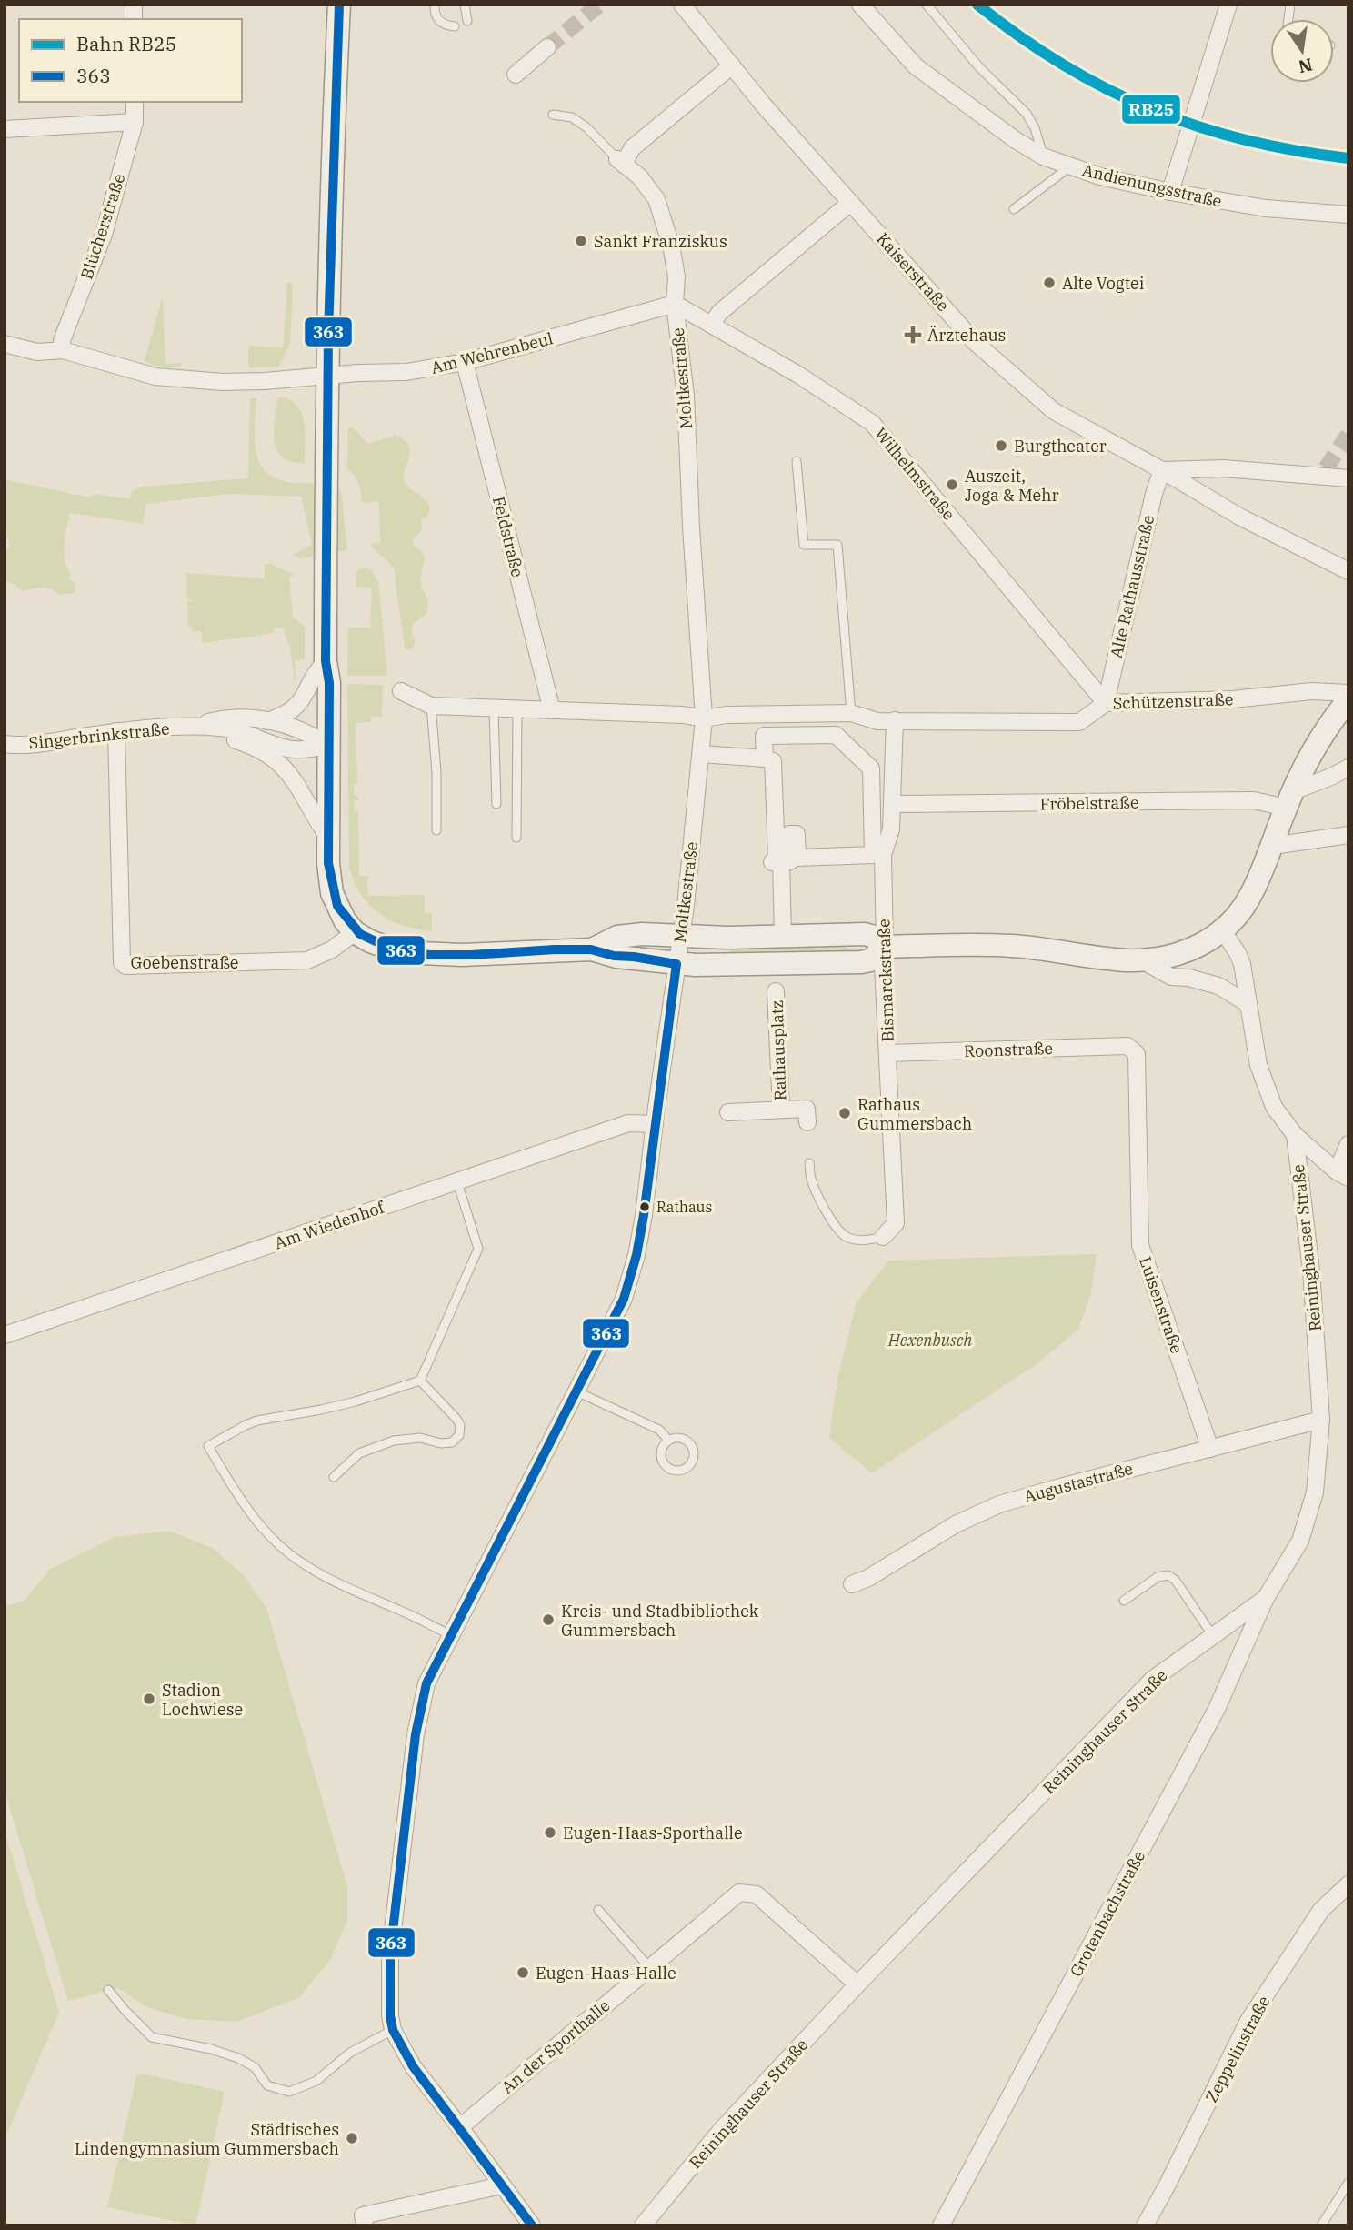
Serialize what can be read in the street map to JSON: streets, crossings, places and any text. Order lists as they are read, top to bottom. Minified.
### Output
{"streets":{"street":["Andienungsstraße","Blücherstraße","Kaiserstraße","Am Wehrenbeul","Moltkestraße","Wilhelmstraße","Feldstraße","Alte Rathausstraße","Schützenstraße","Singerbrinkstraße","Fröbelstraße","Goebenstraße","Bismarckstraße","Roonstraße","Rathausplatz","Am Wiedenhof","Reininghauser Straße","Luisenstraße","Augustastraße","Grotenbachstraße","An der Sporthalle","Zeppelinstraße"]},"crossings":[["Blücherstraße","Am Wehrenbeul"],["Kaiserstraße","Alte Rathausstraße"],["Am Wehrenbeul","Moltkestraße"],["Am Wehrenbeul","Wilhelmstraße"],["Am Wehrenbeul","Feldstraße"],["Moltkestraße","Wilhelmstraße"],["Moltkestraße","Schützenstraße"],["Moltkestraße","Am Wiedenhof"],["Moltkestraße","An der Sporthalle"],["Wilhelmstraße","Alte Rathausstraße"],["Wilhelmstraße","Schützenstraße"],["Alte Rathausstraße","Schützenstraße"],["Schützenstraße","Bismarckstraße"],["Singerbrinkstraße","Goebenstraße"],["Fröbelstraße","Bismarckstraße"],["Bismarckstraße","Roonstraße"],["Roonstraße","Luisenstraße"],["Reininghauser Straße","Augustastraße"],["Reininghauser Straße","Grotenbachstraße"],["Reininghauser Straße","An der Sporthalle"],["Luisenstraße","Augustastraße"]],"parks":["Hexenbusch"],"places":{"other":["Sankt Franziskus","Alte Vogtei","Burgtheater","Auszeit, Joga & Mehr","Rathaus Gummersbach","Rathaus","Kreis- und Stadbibliothek Gummersbach","Stadion Lochwiese","Eugen-Haas-Sporthalle","Eugen-Haas-Halle","Städtisches Lindengymnasium Gummersbach"],"health":["Ärztehaus"]},"lines":["rail line RB25","transit line 363"],"legend":["Bahn RB25","363"],"north":"bottom"}
